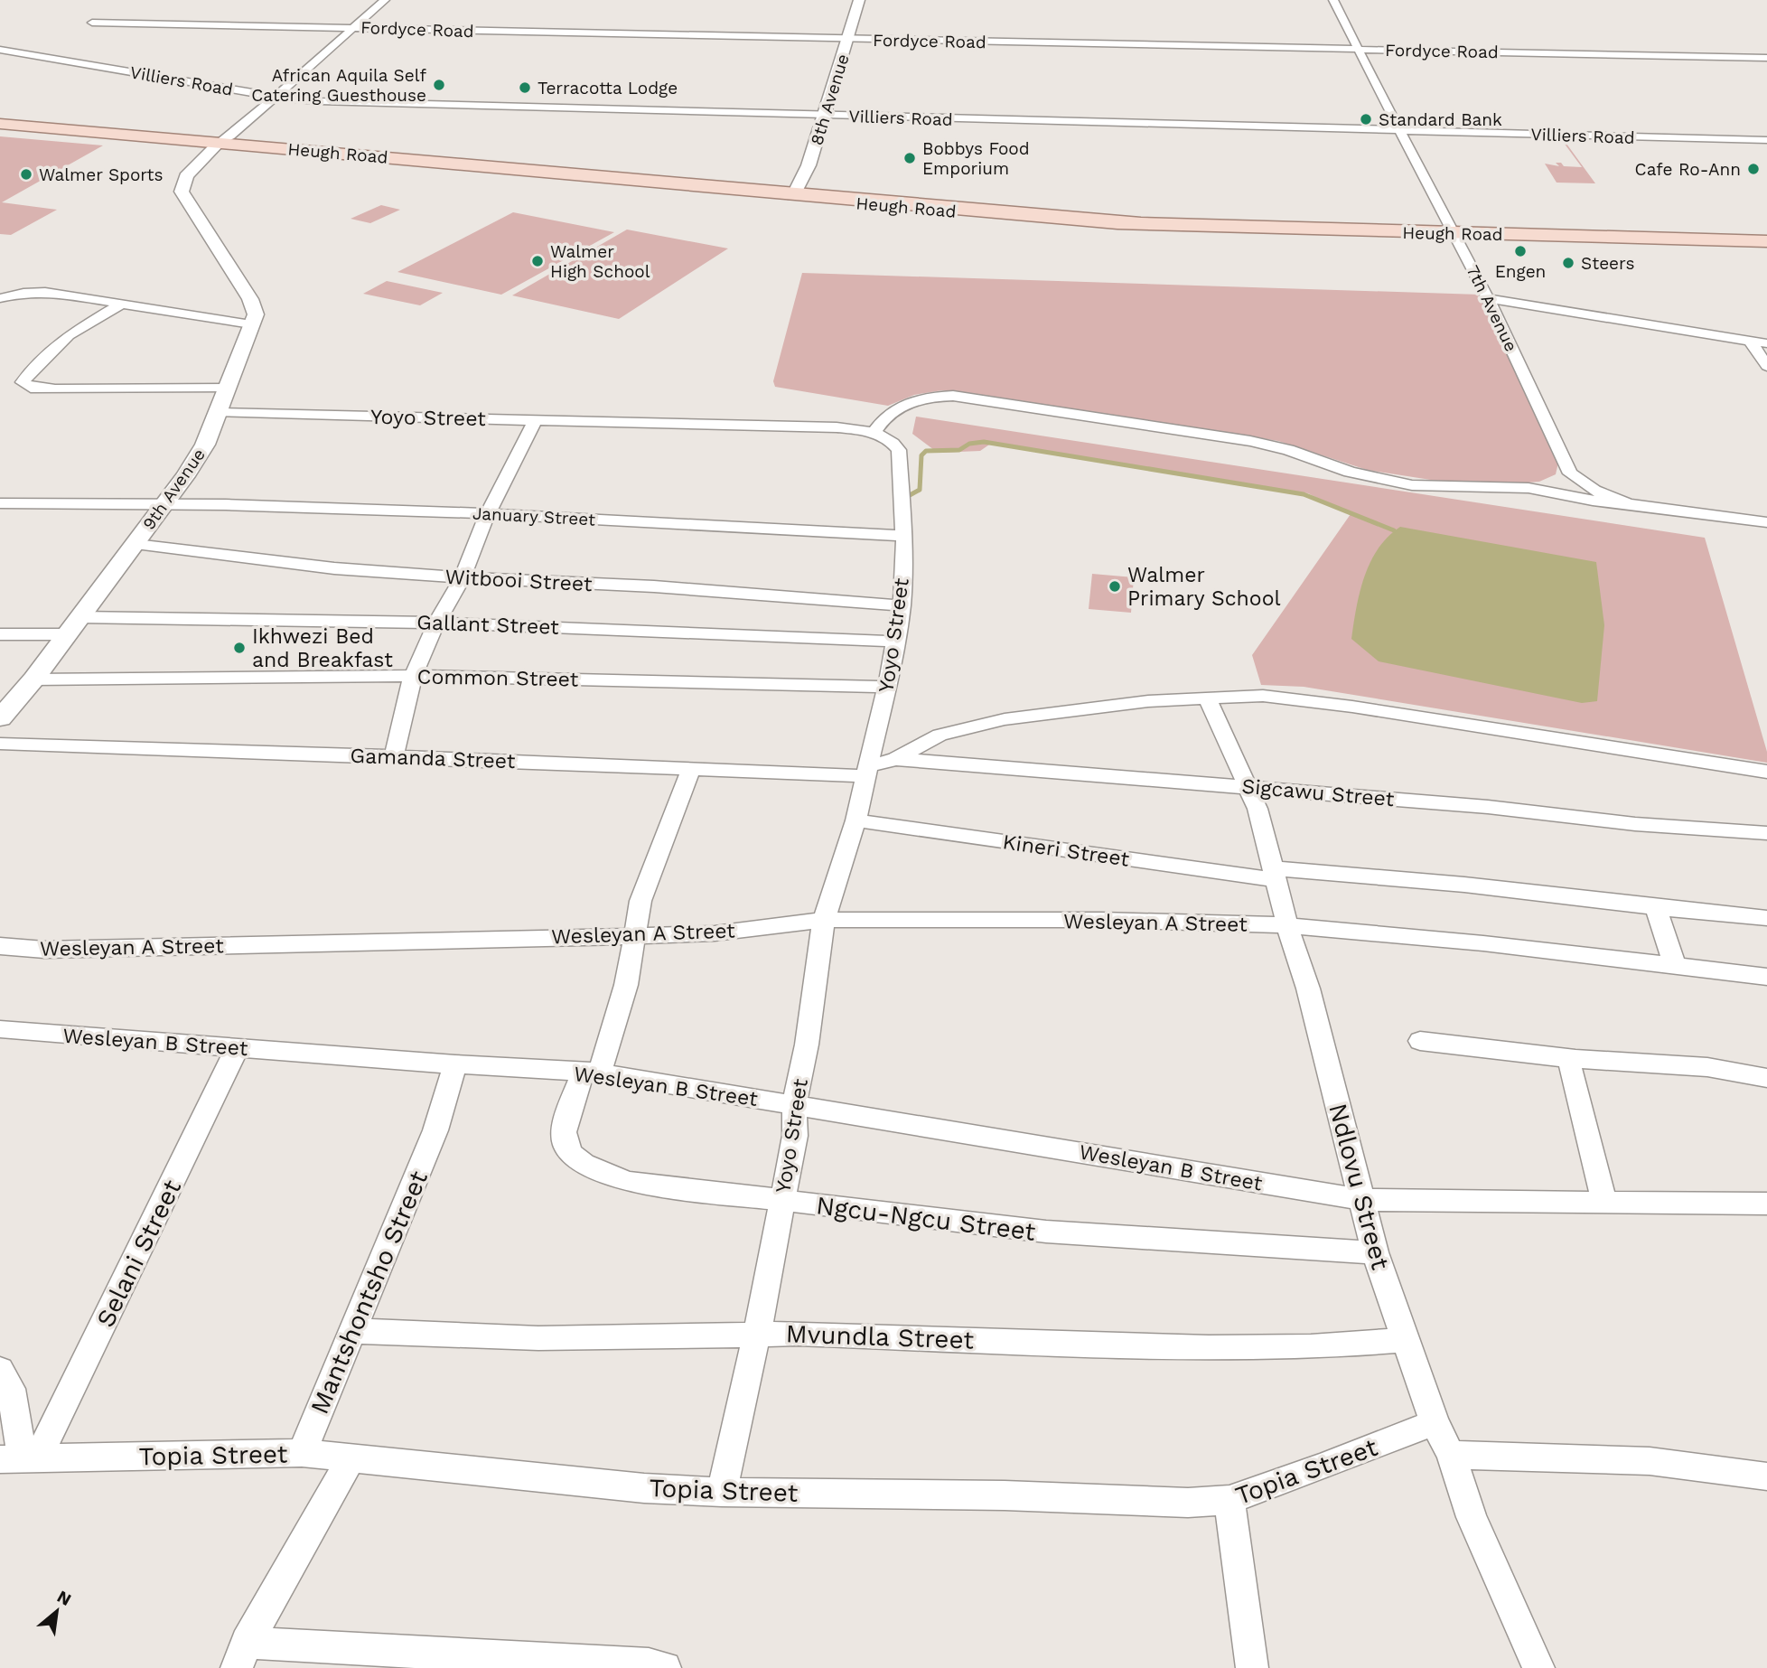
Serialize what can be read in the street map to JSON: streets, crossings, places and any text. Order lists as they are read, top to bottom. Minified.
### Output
{"streets":{"main road":["Heugh Road"],"street":["Fordyce Road","Villiers Road","8th Avenue","7th Avenue","Yoyo Street","9th Avenue","January Street","Witbooi Street","Gallant Street","Common Street","Gamanda Street","Sigcawu Street","Kineri Street","Wesleyan A Street","Wesleyan B Street","Ndlovu Street","Ngcu-Ngcu Street","Selani Street","Mantshontsho Street","Mvundla Street","Topia Street"]},"crossings":[["Fordyce Road","8th Avenue"],["Fordyce Road","7th Avenue"],["Fordyce Road","9th Avenue"],["Villiers Road","8th Avenue"],["Villiers Road","7th Avenue"],["Villiers Road","9th Avenue"],["8th Avenue","Heugh Road"],["Heugh Road","7th Avenue"],["Heugh Road","9th Avenue"],["Yoyo Street","9th Avenue"],["Yoyo Street","January Street"],["Yoyo Street","Witbooi Street"],["Yoyo Street","Gallant Street"],["Yoyo Street","Common Street"],["Yoyo Street","Gamanda Street"],["Yoyo Street","Sigcawu Street"],["Yoyo Street","Kineri Street"],["Yoyo Street","Wesleyan A Street"],["Yoyo Street","Wesleyan B Street"],["Yoyo Street","Ngcu-Ngcu Street"],["Yoyo Street","Mvundla Street"],["Yoyo Street","Topia Street"],["9th Avenue","January Street"],["9th Avenue","Witbooi Street"],["9th Avenue","Gallant Street"],["9th Avenue","Common Street"],["Gamanda Street","Sigcawu Street"],["Gamanda Street","Ngcu-Ngcu Street"],["Sigcawu Street","Ndlovu Street"],["Kineri Street","Ndlovu Street"],["Wesleyan A Street","Ndlovu Street"],["Wesleyan A Street","Ngcu-Ngcu Street"],["Wesleyan B Street","Ndlovu Street"],["Wesleyan B Street","Ngcu-Ngcu Street"],["Wesleyan B Street","Selani Street"],["Ndlovu Street","Ngcu-Ngcu Street"],["Ndlovu Street","Mvundla Street"],["Ndlovu Street","Topia Street"],["Selani Street","Topia Street"],["Mantshontsho Street","Mvundla Street"],["Mantshontsho Street","Topia Street"]],"places":["African Aquila Self Catering Guesthouse","Terracotta Lodge","Standard Bank","Bobbys Food Emporium","Cafe Ro-Ann","Walmer Sports","Engen","Walmer High School","Steers","Walmer Primary School","Ikhwezi Bed and Breakfast"],"north":"top right"}
